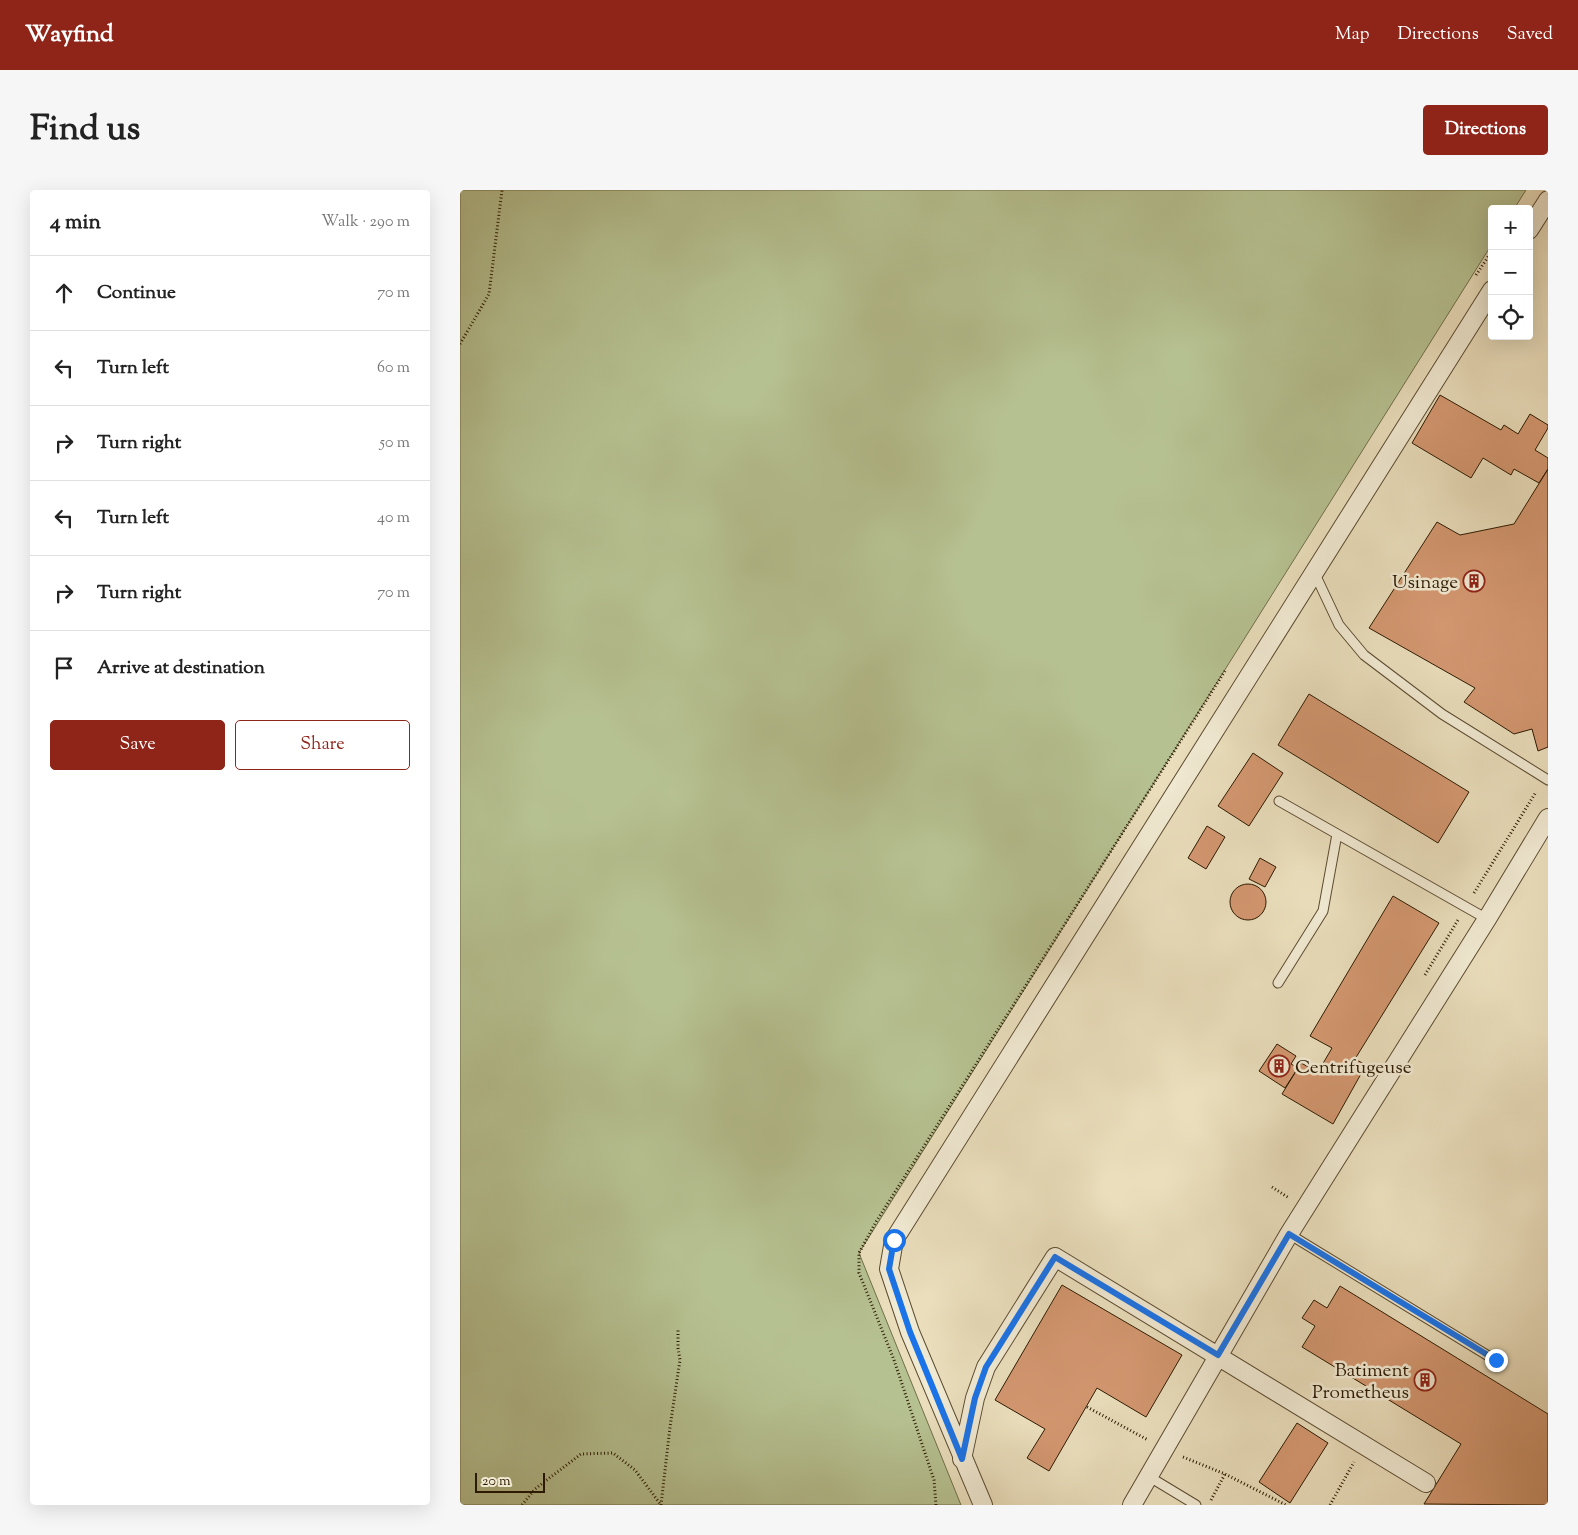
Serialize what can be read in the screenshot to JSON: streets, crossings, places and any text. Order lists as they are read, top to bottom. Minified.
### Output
{"places":{"building":["Usinage","Centrifugeuse","Batiment Prometheus"]},"scale_bar":"20 m","page":{"header":"Wayfind","nav":["Map","Directions","Saved"],"title":"Find us","buttons":["Directions",["Save","Share"]],"heading":["4 min","Walk · 290 m"],"map_buttons":["+","−"],"list":[["Continue","70 m"],["Turn left","60 m"],["Turn right","50 m"],["Turn left","40 m"],["Turn right","70 m"],"Arrive at destination"],"scale":"20 m"}}
